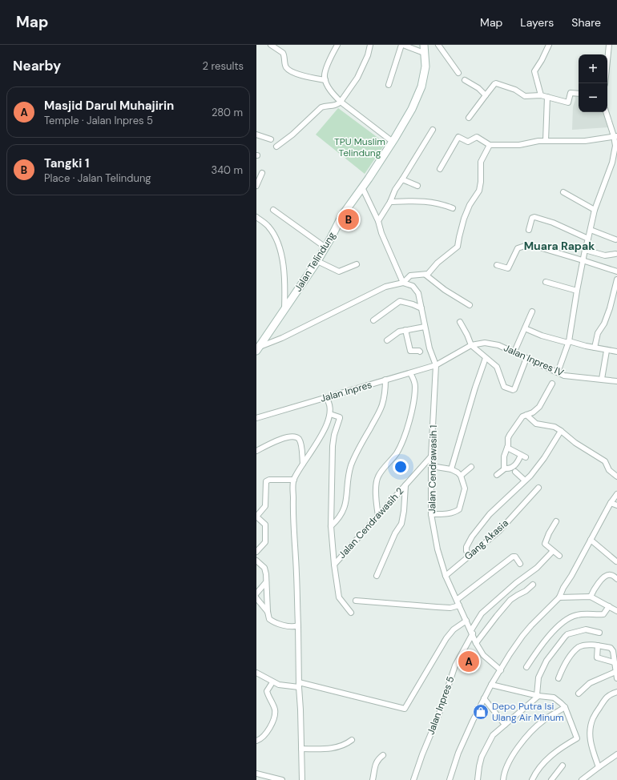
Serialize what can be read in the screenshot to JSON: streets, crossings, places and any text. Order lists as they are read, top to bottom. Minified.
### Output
{"streets":{"main road":["Jalan Telindung"],"street":["Jalan Inpres IV","Jalan Inpres","Jalan Cendrawasih 1","Jalan Cendrawasih 2","Gang Akasia","Jalan Inpres 5"]},"crossings":[["Jalan Inpres IV","Jalan Inpres"],["Jalan Inpres IV","Jalan Cendrawasih 1"],["Jalan Inpres","Jalan Cendrawasih 1"],["Jalan Cendrawasih 1","Jalan Cendrawasih 2"],["Jalan Cendrawasih 1","Gang Akasia"],["Jalan Cendrawasih 1","Jalan Inpres 5"]],"districts":["Muara Rapak"],"parks":["TPU Muslim Telindung"],"places":{"shop":["Depo Putra Isi Ulang Air Minum"]},"page":{"header":"Map","nav":["Map","Layers","Share"],"heading":["Nearby","2 results"],"map_buttons":["+","−"],"list":[{"mark":"A","name":"Masjid Darul Muhajirin","note":"Temple · Jalan Inpres 5","value":"280 m"},{"mark":"B","name":"Tangki 1","note":"Place · Jalan Telindung","value":"340 m"}],"pins":["B","A"]}}
